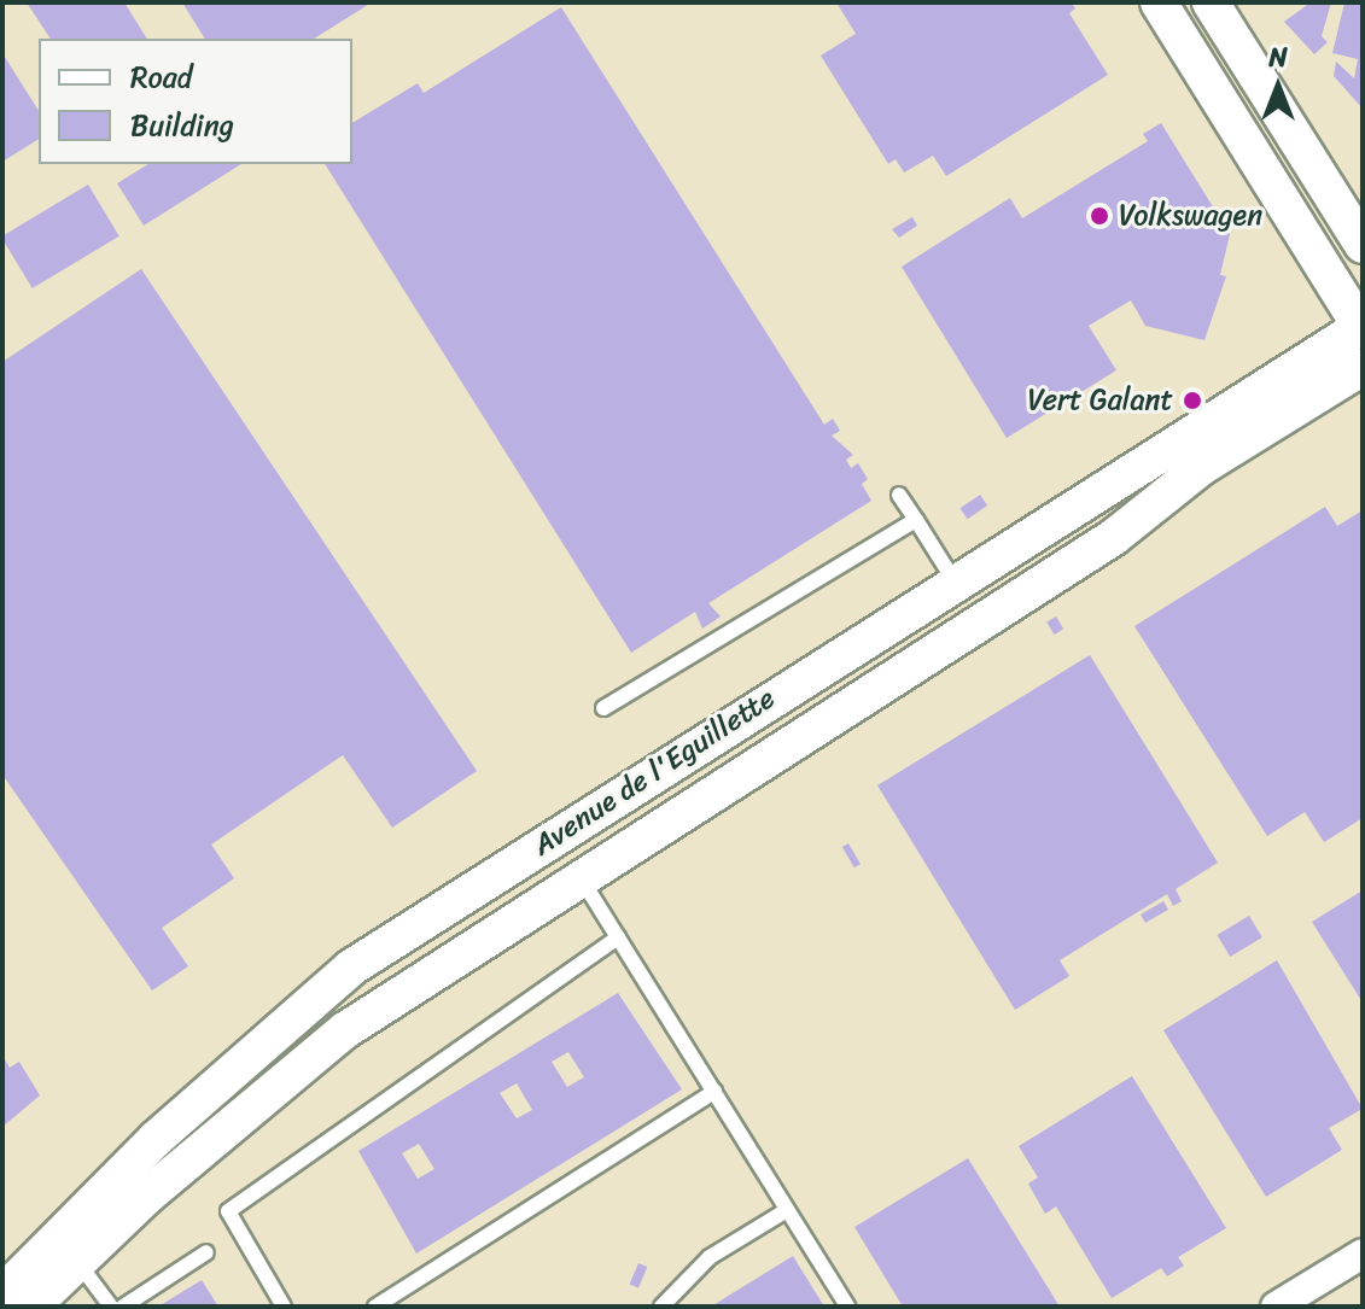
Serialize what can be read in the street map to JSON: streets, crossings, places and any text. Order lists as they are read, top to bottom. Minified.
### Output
{"streets":{"street":["Avenue de l'Eguillette"]},"places":["Volkswagen","Vert Galant"],"legend":["Road","Building"],"north":"top"}
